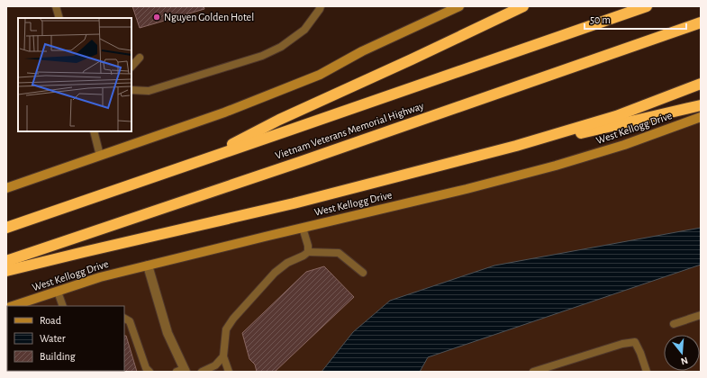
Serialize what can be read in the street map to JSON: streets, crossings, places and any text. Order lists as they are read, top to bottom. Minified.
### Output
{"streets":{"highway":["Vietnam Veterans Memorial Highway"],"main road":["West Kellogg Drive"]},"places":["Nguyen Golden Hotel"],"legend":["Road","Water","Building"],"scale_bar":"50 m","north":"bottom"}
